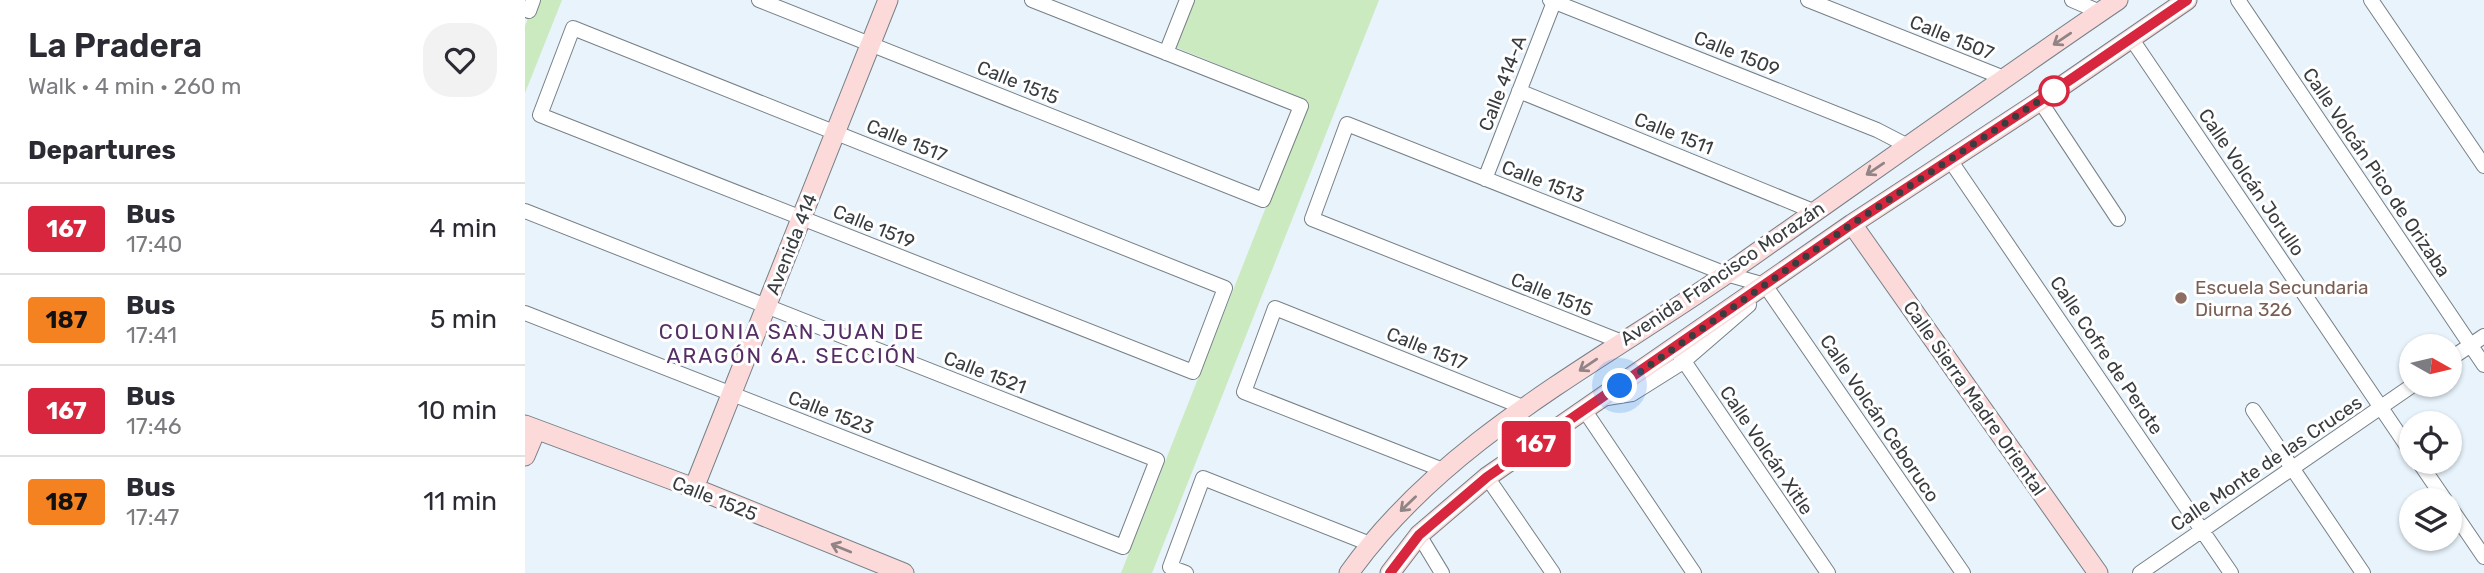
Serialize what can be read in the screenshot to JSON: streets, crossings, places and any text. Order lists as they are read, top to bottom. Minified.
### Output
{"streets":{"street":["Calle 1507","Calle 1509","Calle 1515","Calle 414-A","Calle 1511","Calle 1517","Calle Volcán Pico de Orizaba","Calle 1513","Calle Volcán Jorullo","Calle 1519","Avenida 414","Avenida Francisco Morazán","Calle Cofre de Perote","Calle 1521","Calle Sierra Madre Oriental","Calle 1523","Calle Volcán Ceboruco","Calle Volcán Xitle","Calle Monte de las Cruces","Calle 1525"]},"crossings":[["Calle 1507","Avenida Francisco Morazán"],["Calle 1509","Calle 414-A"],["Calle 1509","Avenida Francisco Morazán"],["Calle 1515","Calle 1513"],["Calle 1515","Avenida 414"],["Calle 1515","Avenida Francisco Morazán"],["Calle 414-A","Calle 1511"],["Calle 414-A","Calle 1513"],["Calle 1511","Avenida Francisco Morazán"],["Calle 1517","Calle 1519"],["Calle 1517","Avenida 414"],["Calle 1517","Avenida Francisco Morazán"],["Calle 1513","Avenida Francisco Morazán"],["Calle 1513","Calle Volcán Ceboruco"],["Calle Volcán Jorullo","Avenida Francisco Morazán"],["Calle Volcán Jorullo","Calle Monte de las Cruces"],["Calle 1519","Avenida 414"],["Avenida 414","Calle 1521"],["Avenida 414","Calle 1523"],["Avenida 414","Calle 1525"],["Avenida Francisco Morazán","Calle Cofre de Perote"],["Avenida Francisco Morazán","Calle Sierra Madre Oriental"],["Avenida Francisco Morazán","Calle Volcán Ceboruco"],["Avenida Francisco Morazán","Calle Volcán Xitle"],["Calle Cofre de Perote","Calle Monte de las Cruces"],["Calle 1521","Calle 1523"]],"one_way":["Calle 1525"],"districts":["COLONIA SAN JUAN DE ARAGÓN 6A. SECCIÓN"],"places":["Escuela Secundaria Diurna 326"],"lines":["bus line 167"],"north":"right","page":{"heading":[["La Pradera","Walk · 4 min · 260 m"],"Departures"],"on_map":"167","list":[{"mark":"167","name":"Bus","note":"17:40","value":"4 min"},{"mark":"187","name":"Bus","note":"17:41","value":"5 min"},{"mark":"167","name":"Bus","note":"17:46","value":"10 min"},{"mark":"187","name":"Bus","note":"17:47","value":"11 min"}]}}
